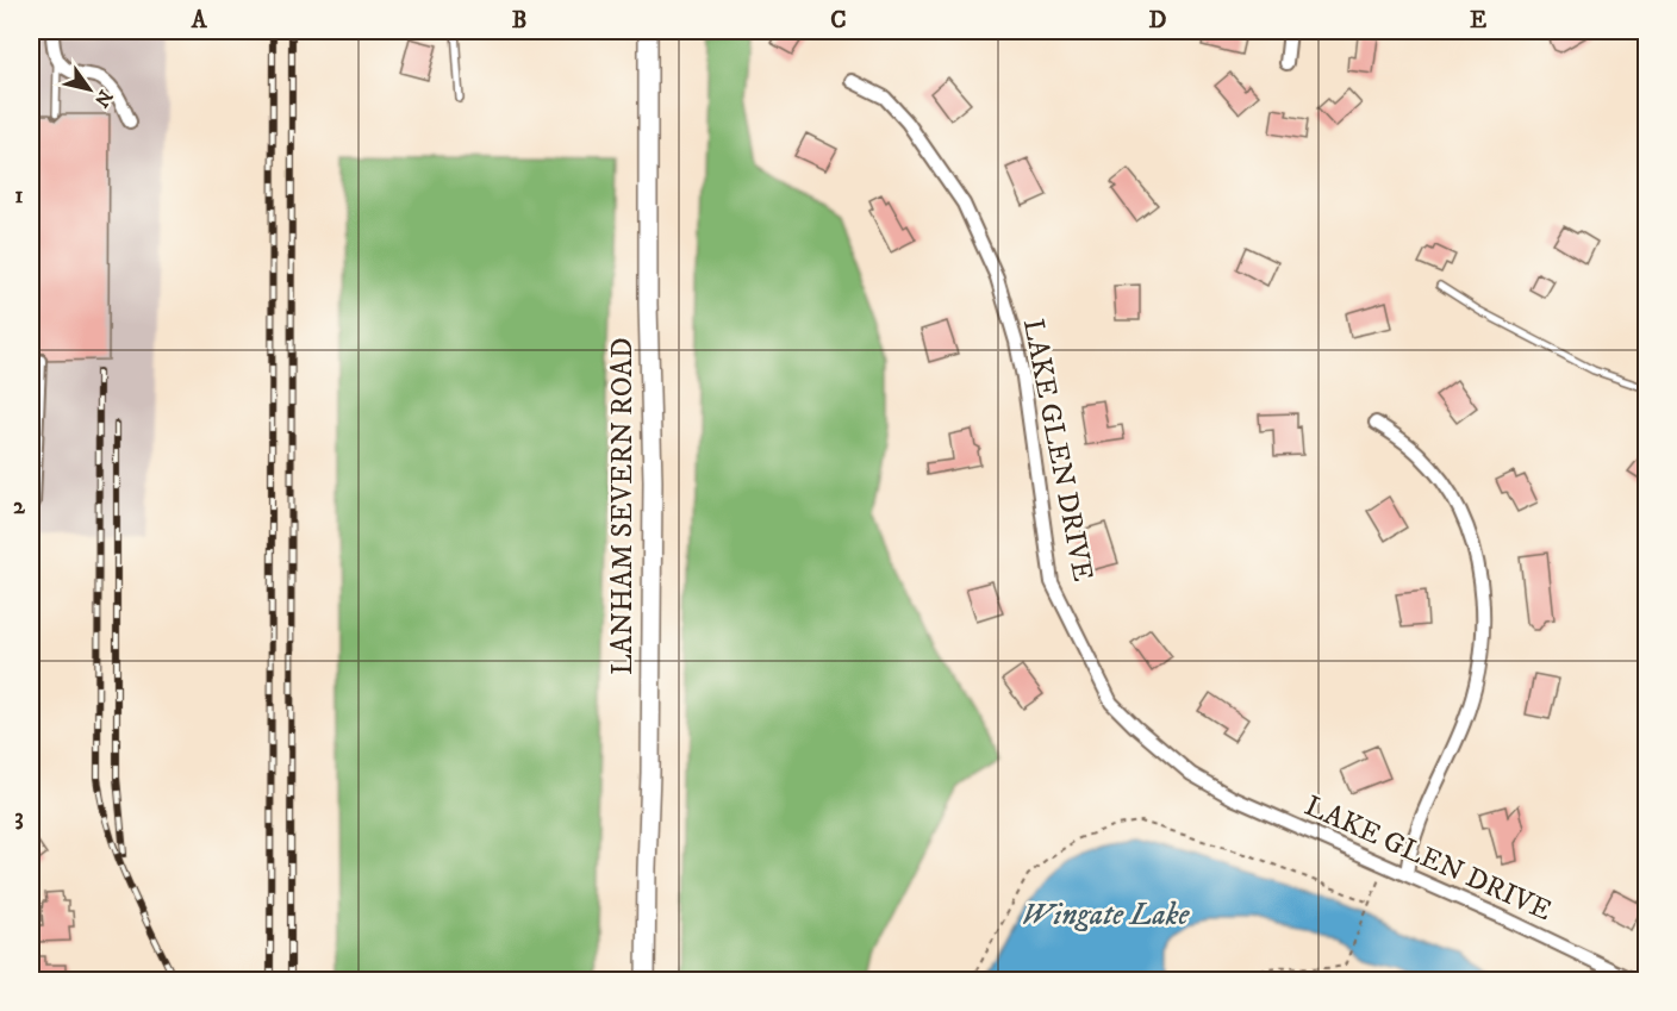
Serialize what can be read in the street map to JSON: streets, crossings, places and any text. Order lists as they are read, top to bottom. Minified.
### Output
{"streets":{"main road":["LANHAM SEVERN ROAD"],"street":["LAKE GLEN DRIVE"]},"water":["Wingate Lake"],"north":"bottom right","grid":{"columns":["A","B","C","D","E"],"rows":["1","2","3"]}}
